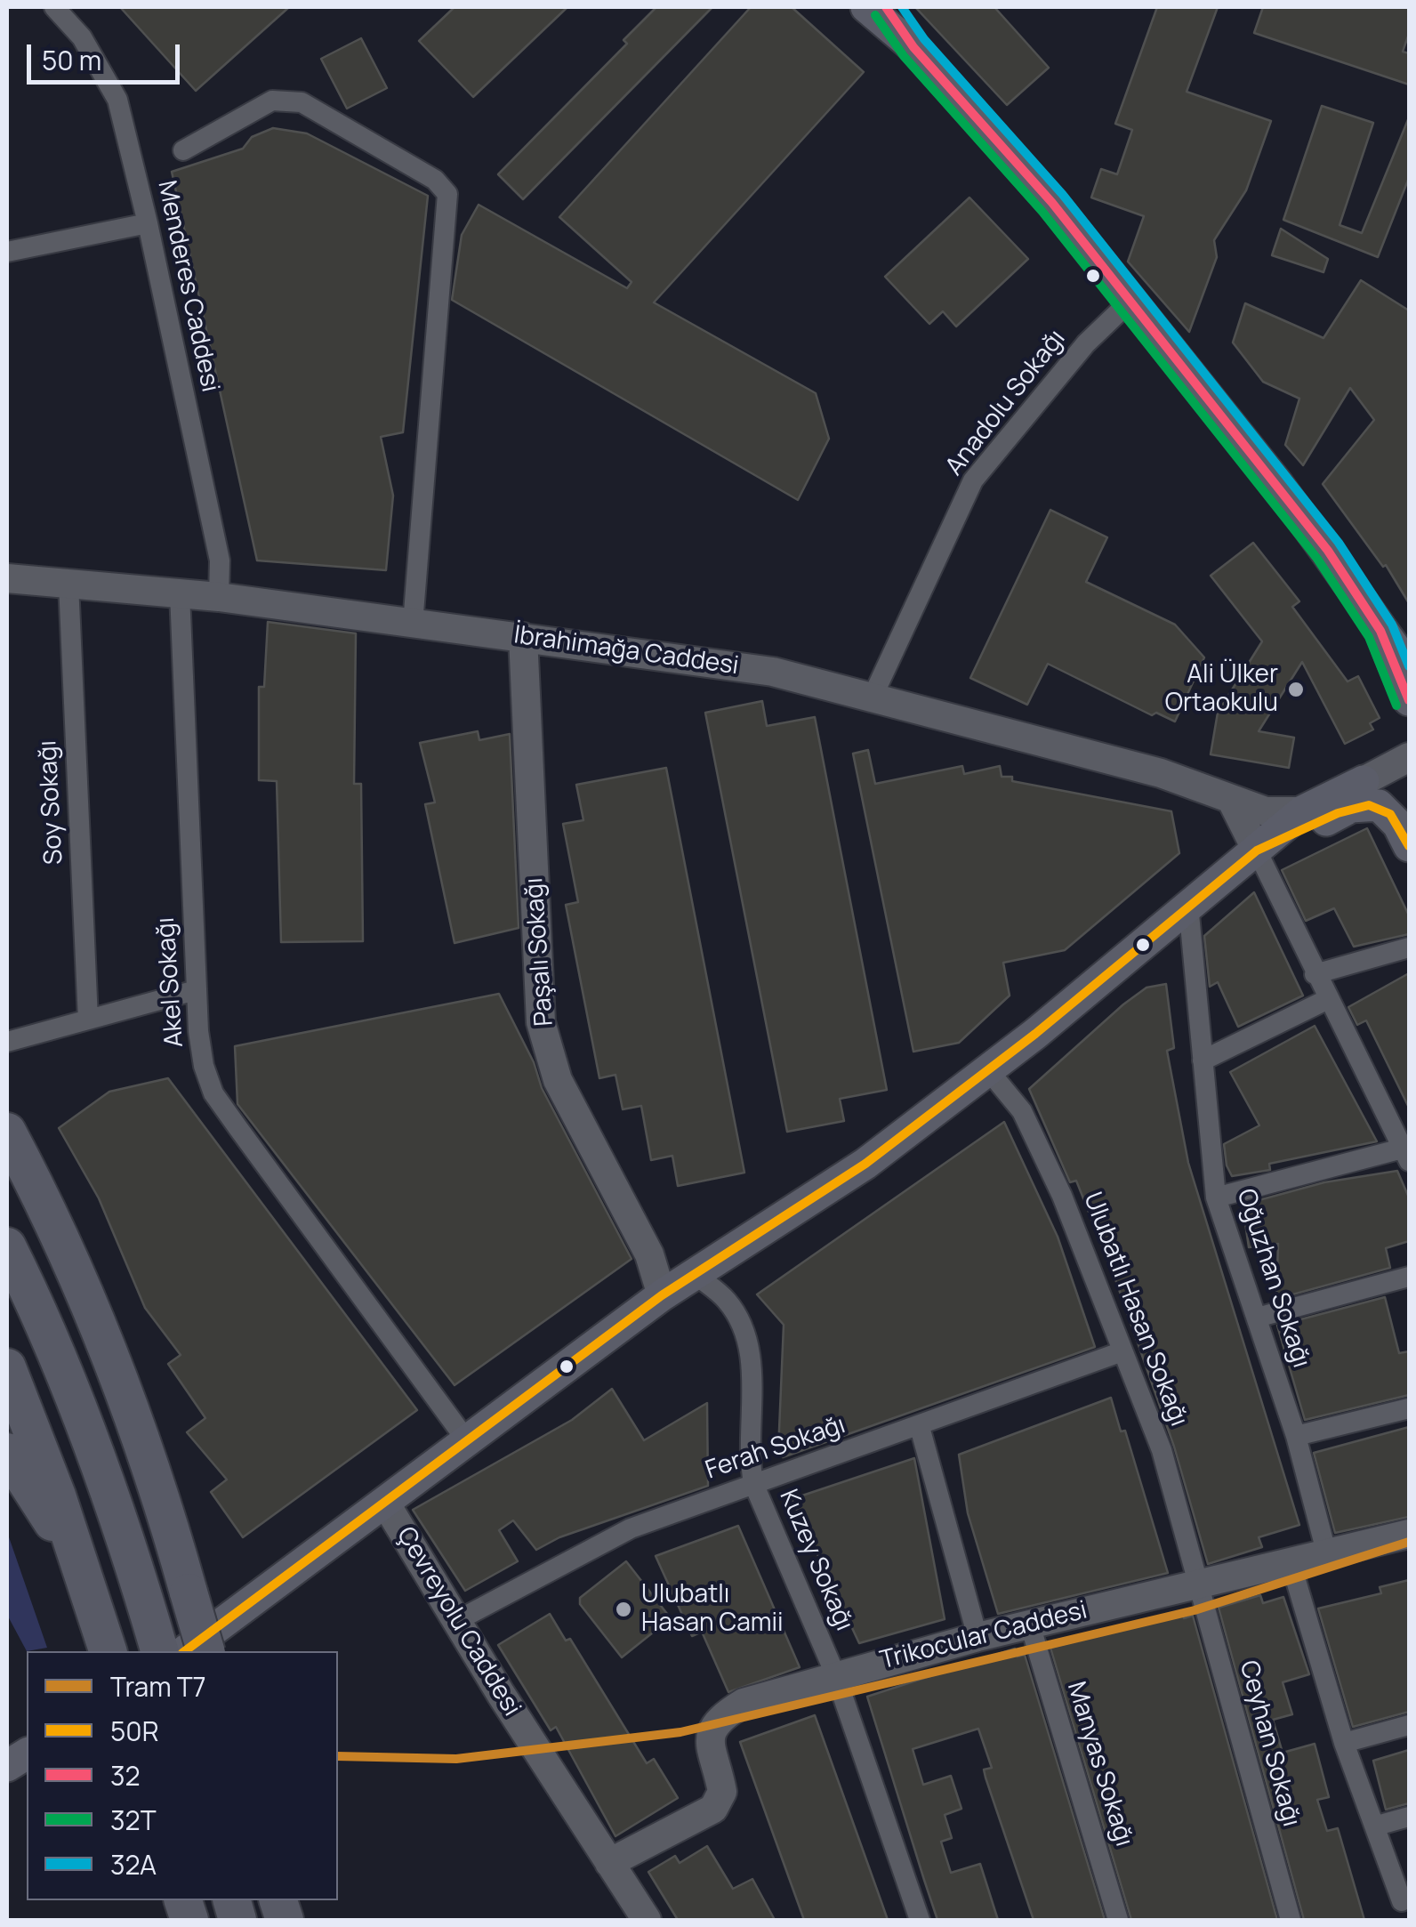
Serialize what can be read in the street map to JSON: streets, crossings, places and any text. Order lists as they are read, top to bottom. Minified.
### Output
{"streets":{"main road":["İbrahimağa Caddesi","Paşalı Sokağı","Çevreyolu Caddesi","Trikocular Caddesi"],"street":["Menderes Caddesi","Anadolu Sokağı","Soy Sokağı","Akel Sokağı","Oğuzhan Sokağı","Ulubatlı Hasan Sokağı","Ferah Sokağı","Kuzey Sokağı","Ceyhan Sokağı","Manyas Sokağı"]},"crossings":[["Menderes Caddesi","İbrahimağa Caddesi"],["Anadolu Sokağı","İbrahimağa Caddesi"],["İbrahimağa Caddesi","Soy Sokağı"],["İbrahimağa Caddesi","Paşalı Sokağı"],["İbrahimağa Caddesi","Akel Sokağı"],["Oğuzhan Sokağı","Trikocular Caddesi"],["Ulubatlı Hasan Sokağı","Ferah Sokağı"],["Ulubatlı Hasan Sokağı","Trikocular Caddesi"],["Ulubatlı Hasan Sokağı","Ceyhan Sokağı"],["Ferah Sokağı","Kuzey Sokağı"],["Ferah Sokağı","Çevreyolu Caddesi"],["Kuzey Sokağı","Trikocular Caddesi"],["Çevreyolu Caddesi","Trikocular Caddesi"],["Trikocular Caddesi","Ceyhan Sokağı"],["Trikocular Caddesi","Manyas Sokağı"]],"places":["Ali Ülker Ortaokulu","Ulubatlı Hasan Camii"],"lines":["transit line 32","transit line 32A","transit line 32T","transit line 50R","tram line T7"],"legend":["Tram T7","50R","32","32T","32A"],"scale_bar":"50 m"}
